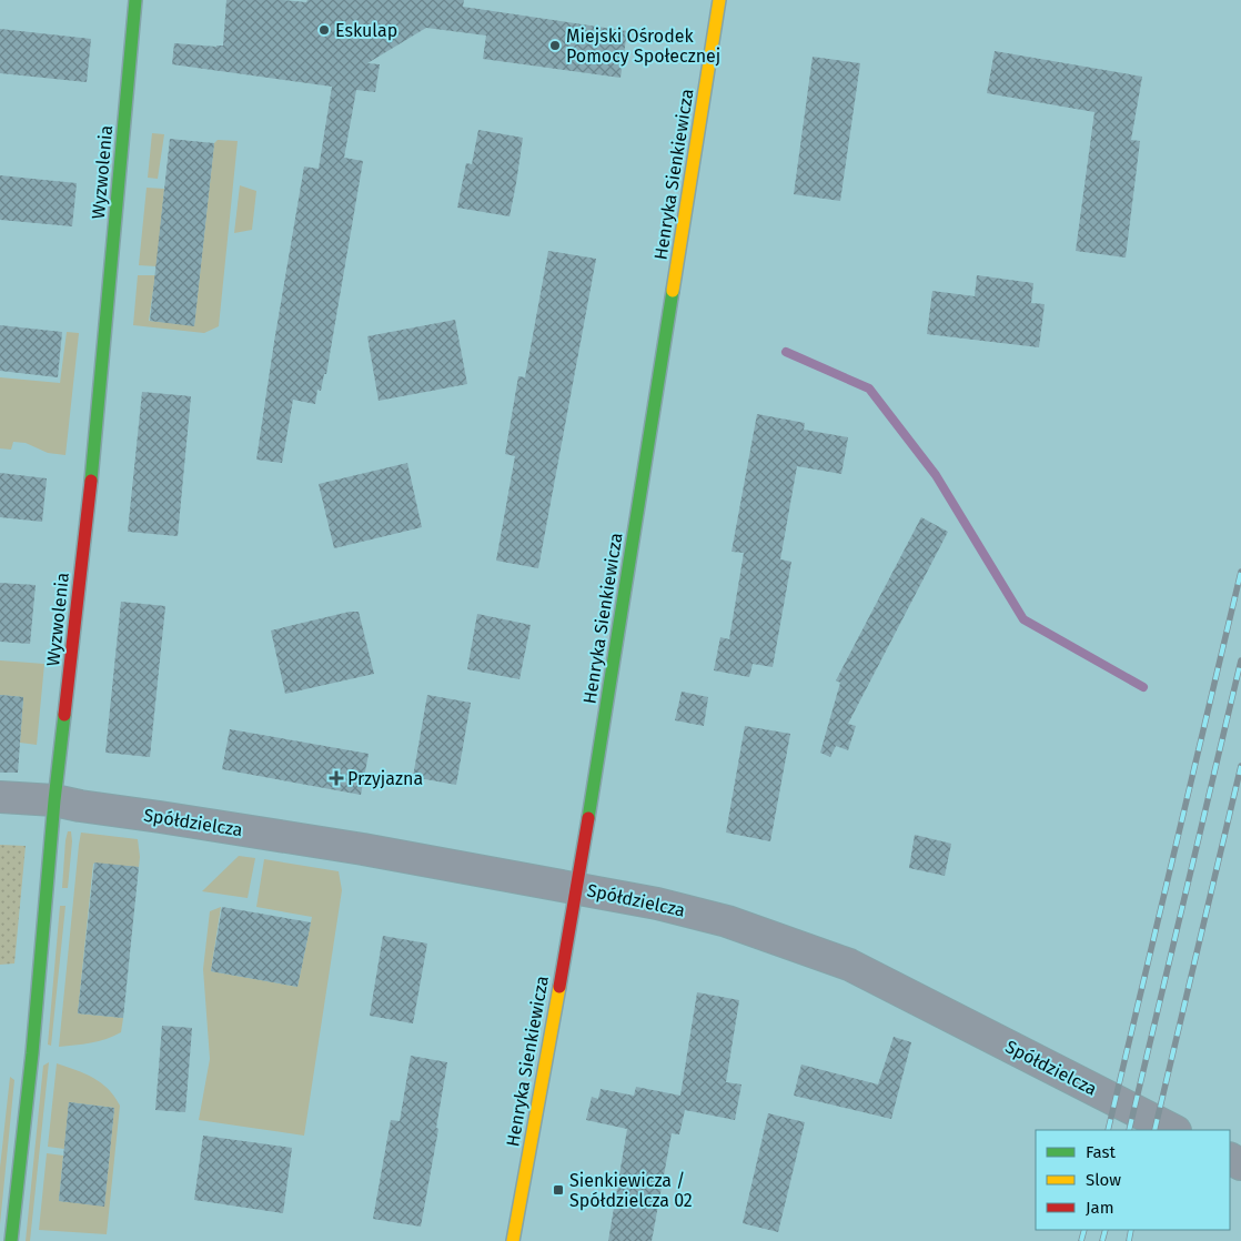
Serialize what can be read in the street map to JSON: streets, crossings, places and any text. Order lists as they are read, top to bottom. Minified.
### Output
{"streets":{"street":["Wyzwolenia","Henryka Sienkiewicza","Spółdzielcza"]},"crossings":[["Wyzwolenia","Spółdzielcza"],["Henryka Sienkiewicza","Spółdzielcza"]],"places":{"other":["Eskulap","Miejski Ośrodek Pomocy Społecznej"],"health":["Przyjazna"],"transit":["Sienkiewicza / Spółdzielcza 02"]},"legend":["Fast","Slow","Jam"]}
